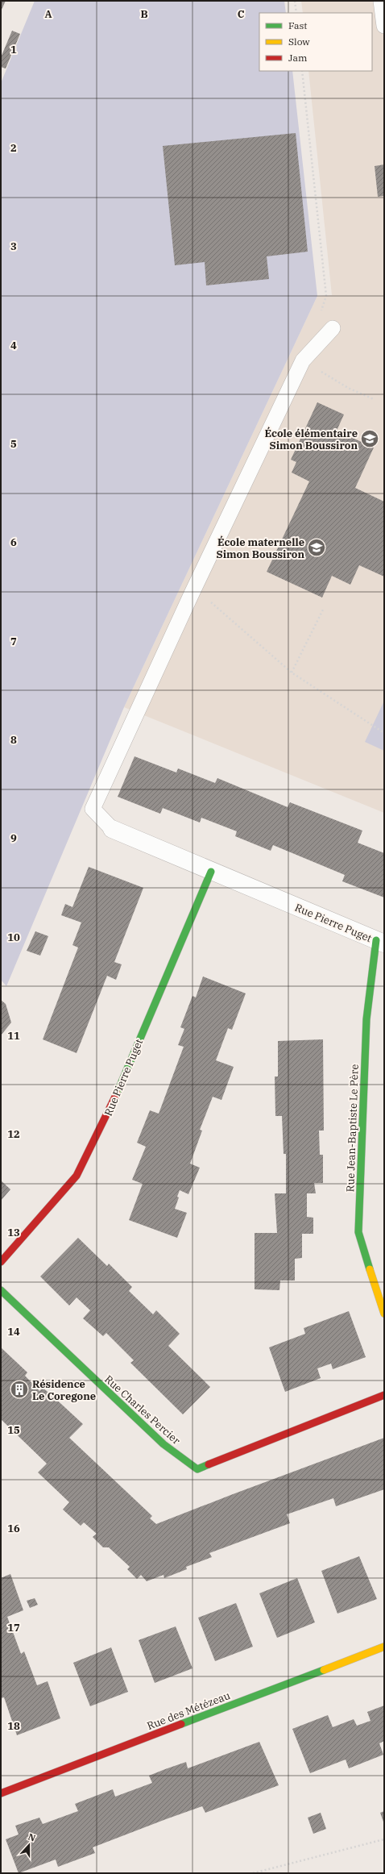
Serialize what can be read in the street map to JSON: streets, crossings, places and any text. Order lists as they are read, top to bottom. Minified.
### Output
{"streets":{"street":["Rue Pierre Puget","Rue Jean-Baptiste Le Père","Rue Charles Percier","Rue des Métézeau"]},"crossings":[["Rue Pierre Puget","Rue Jean-Baptiste Le Père"]],"places":{"school or university":["École élémentaire Simon Boussiron","École maternelle Simon Boussiron"],"building":["Résidence Le Coregone"]},"legend":["Fast","Slow","Jam"],"north":"top","grid":{"columns":["A","B","C"],"rows":["1","2","3","4","5","6","7","8","9","10","11","12","13","14","15","16","17","18"]}}
